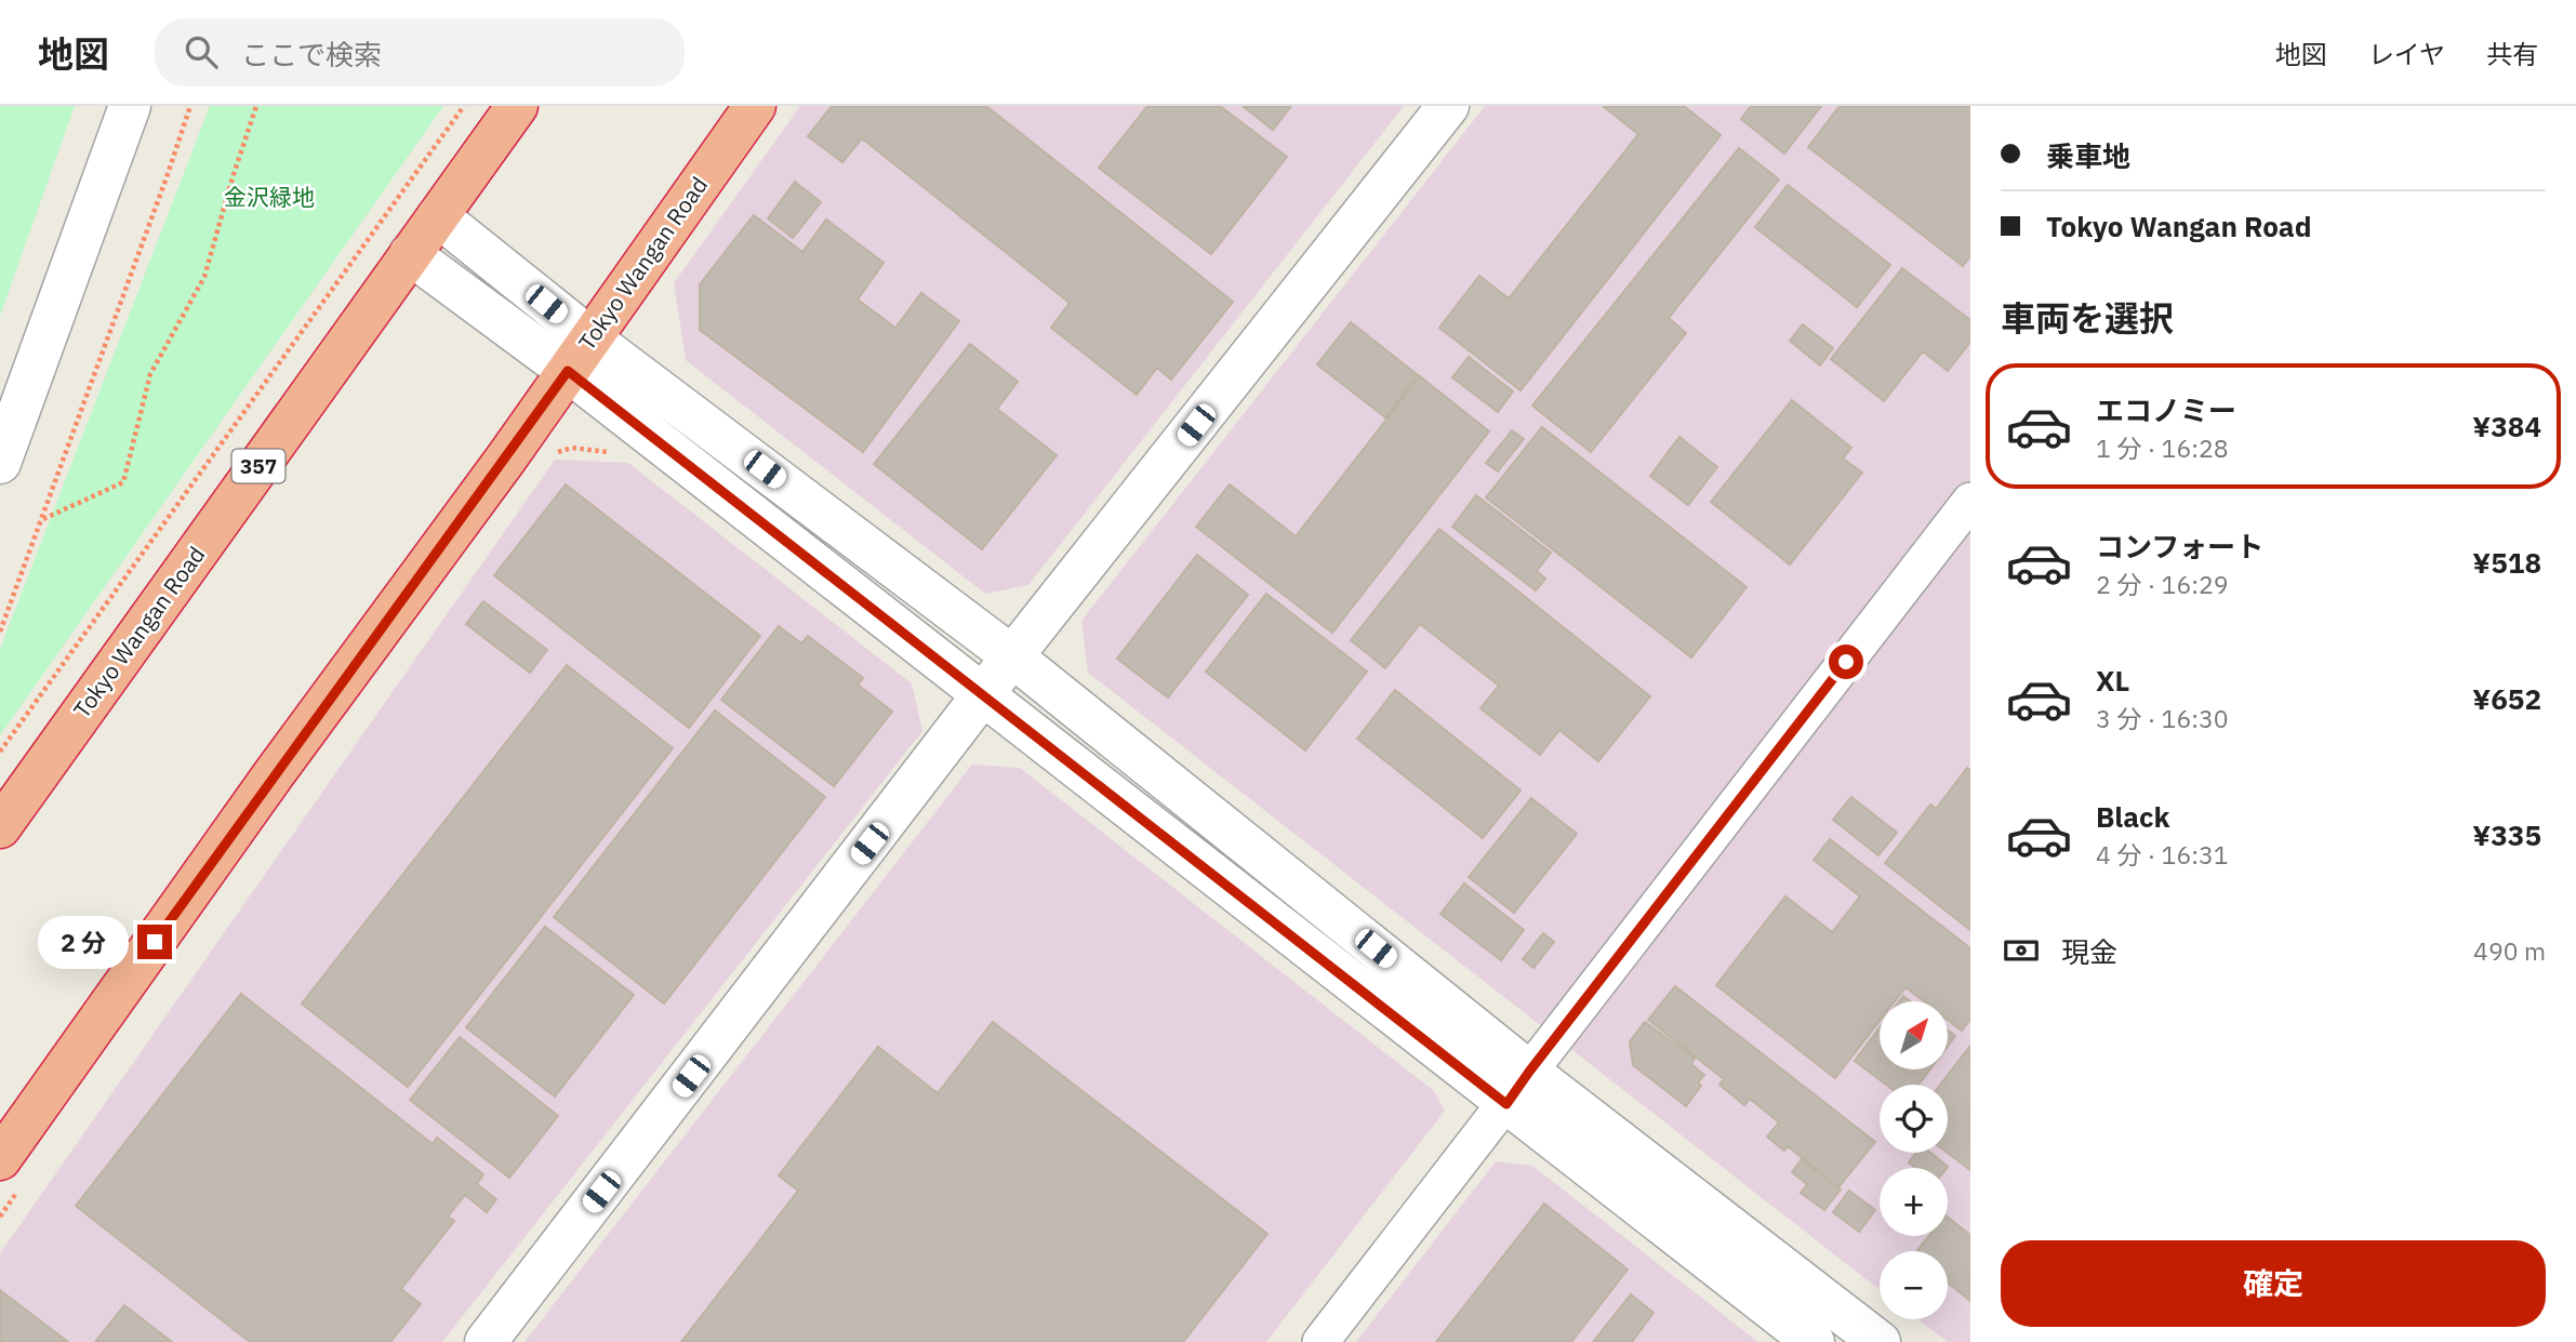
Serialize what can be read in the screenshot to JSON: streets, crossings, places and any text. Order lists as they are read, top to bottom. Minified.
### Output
{"streets":{"highway":["Tokyo Wangan Road","357"]},"parks":["金沢緑地"],"north":"top right","page":{"header":"地図","search":"ここで検索","nav":["地図","レイヤ","共有"],"banner":["乗車地","Tokyo Wangan Road"],"heading":"車両を選択","list":[{"name":"エコノミー","note":"1 分 · 16:28","value":"¥384"},{"name":"コンフォート","note":"2 分 · 16:29","value":"¥518"},{"name":"XL","note":"3 分 · 16:30","value":"¥652"},{"name":"Black","note":"4 分 · 16:31","value":"¥335"}],"pay":["現金","490 m"],"bubble":"2 分","map_buttons":["+","−"],"buttons":"確定"}}
